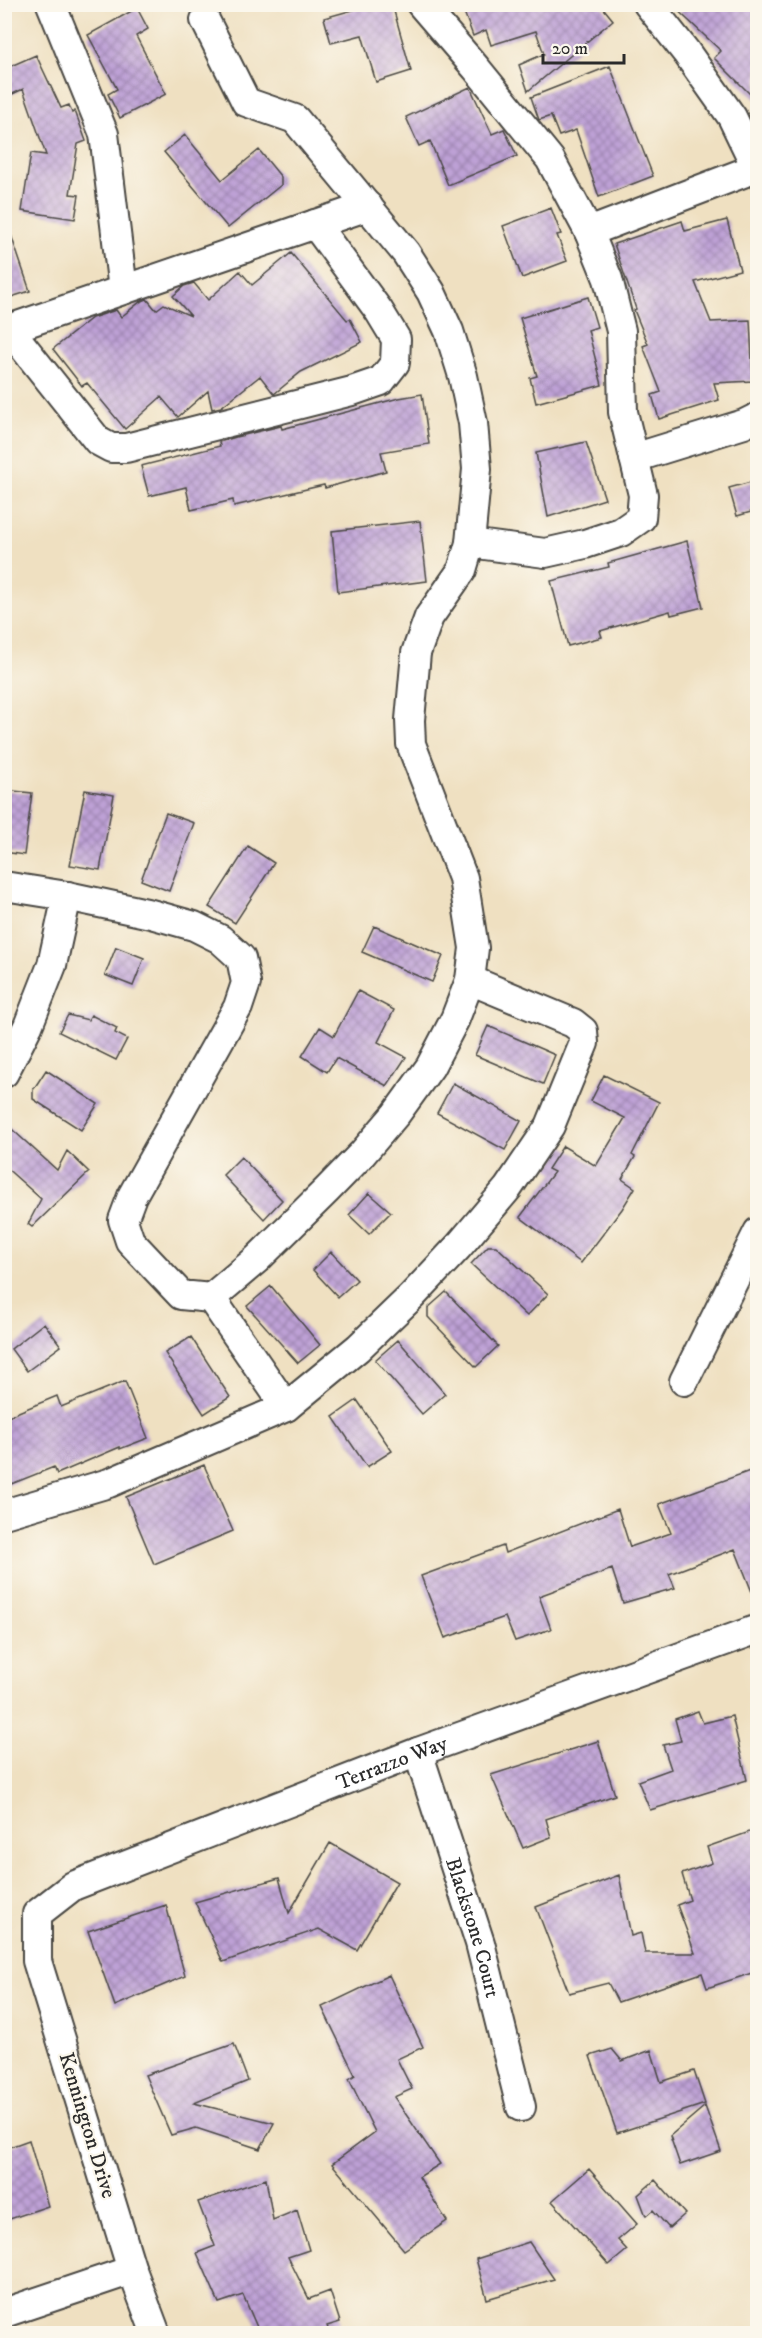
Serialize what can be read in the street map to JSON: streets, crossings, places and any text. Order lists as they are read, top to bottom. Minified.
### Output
{"streets":{"street":["Terrazzo Way","Blackstone Court","Kennington Drive"]},"crossings":[["Terrazzo Way","Blackstone Court"],["Terrazzo Way","Kennington Drive"]],"scale_bar":"20 m"}
